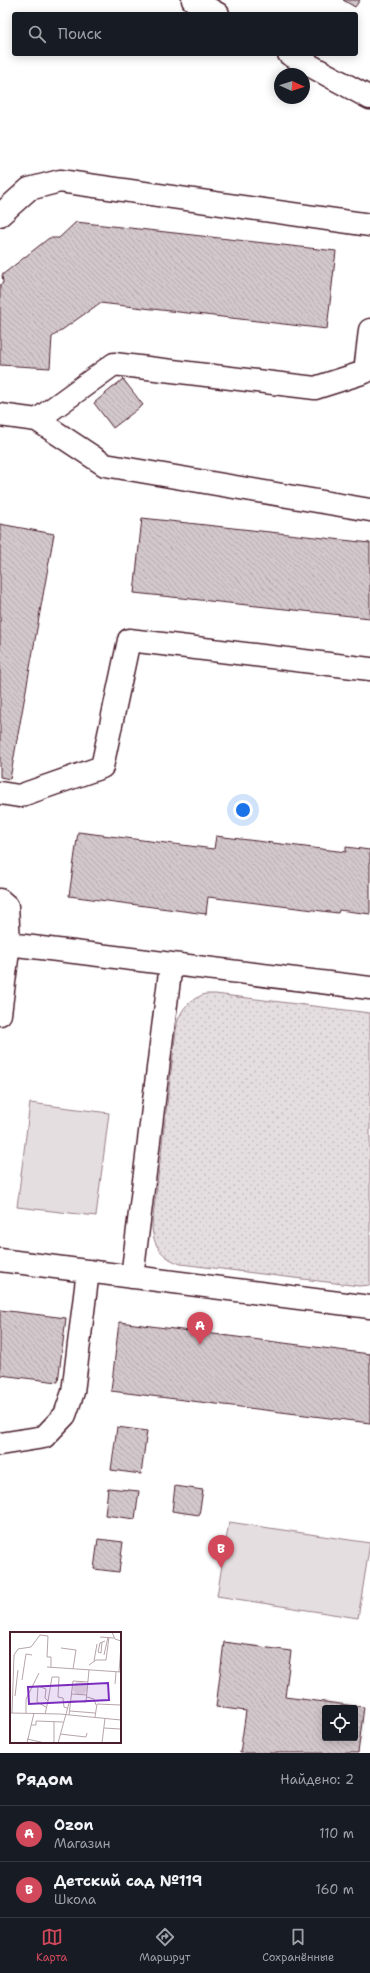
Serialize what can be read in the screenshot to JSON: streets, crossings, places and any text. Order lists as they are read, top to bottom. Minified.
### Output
{"north":"right","page":{"search":"Поиск","pins":["A","B"],"heading":["Рядом","Найдено: 2"],"list":[{"mark":"A","name":"Ozon","note":"Магазин","value":"110 m"},{"mark":"B","name":"Детский сад №119","note":"Школа","value":"160 m"}],"nav":["Карта","Маршрут","Сохранённые"]}}
